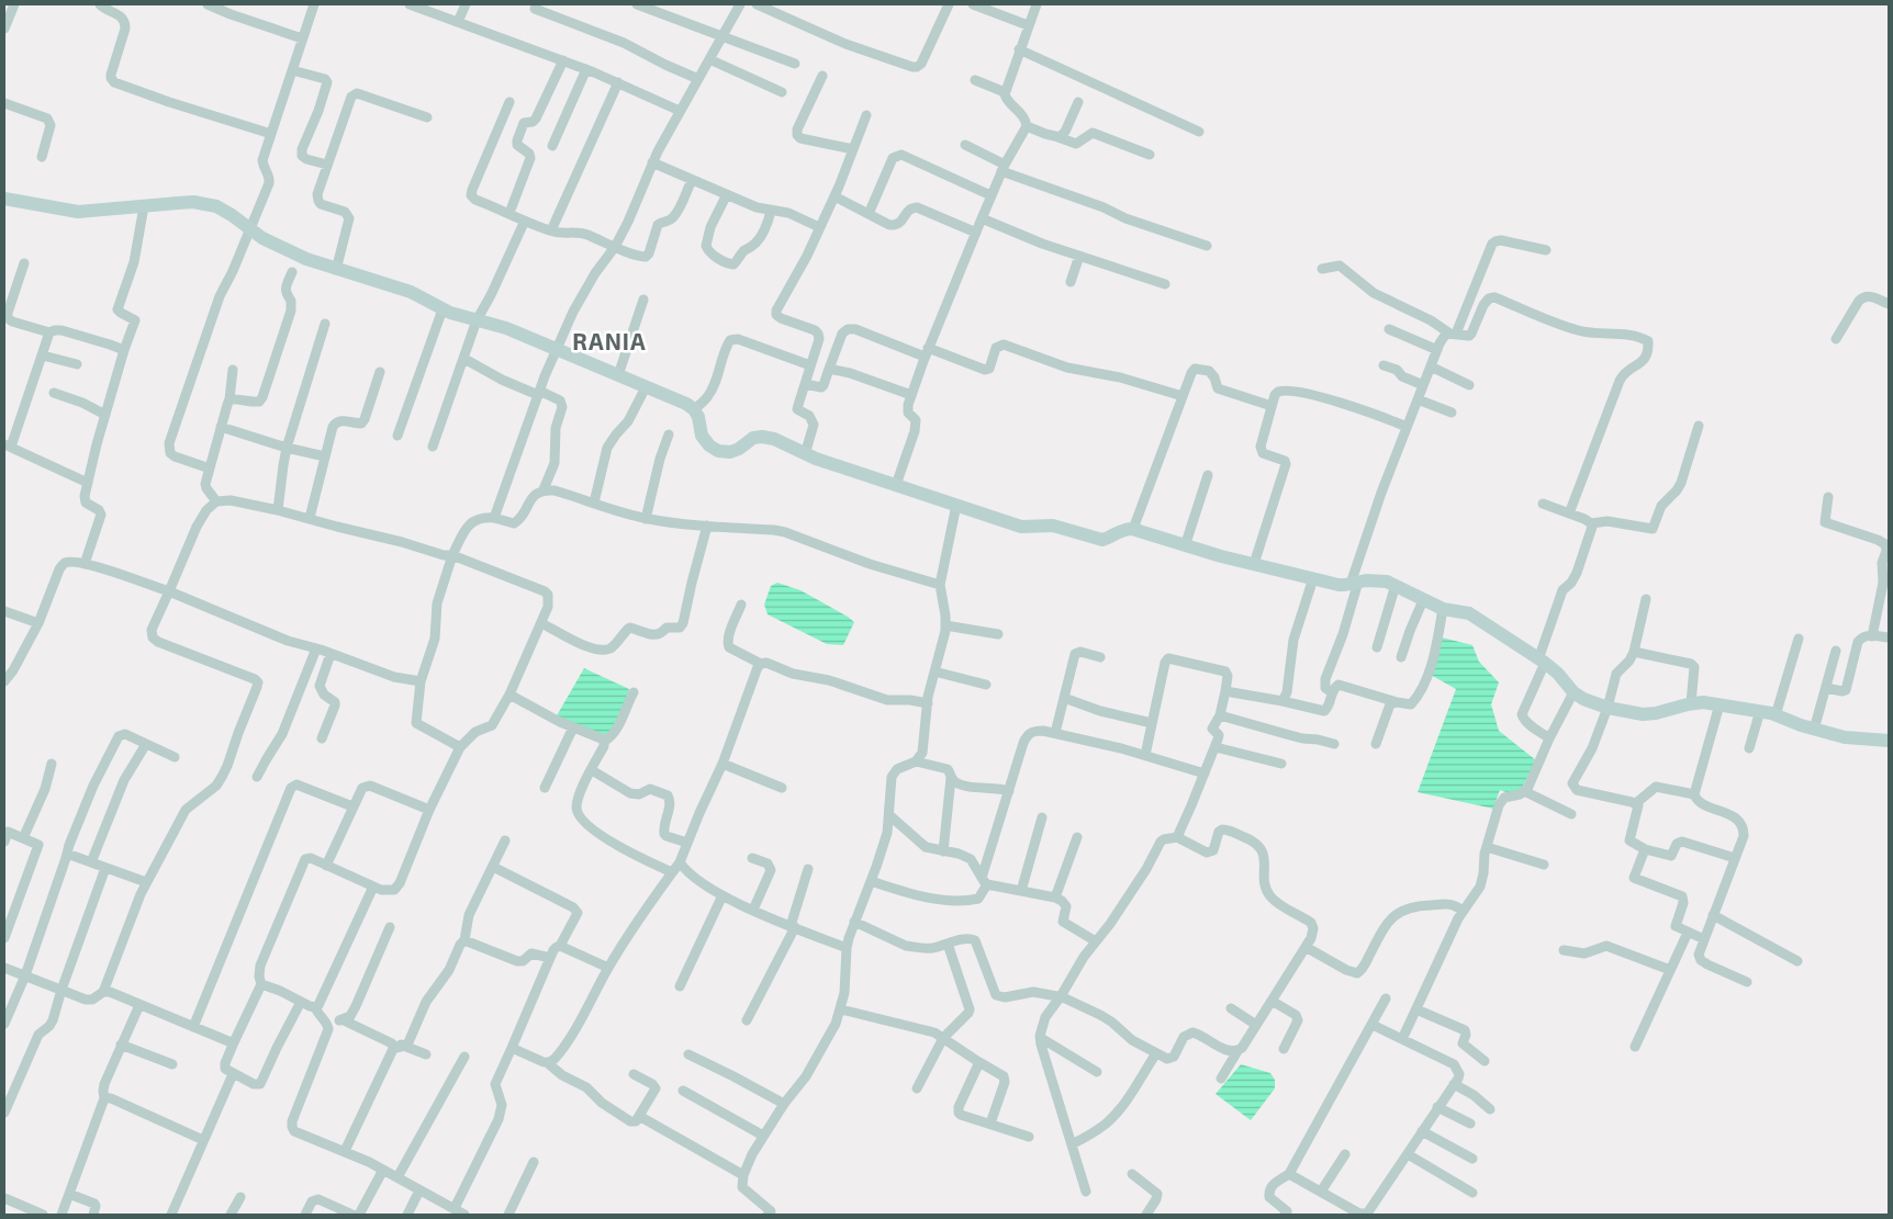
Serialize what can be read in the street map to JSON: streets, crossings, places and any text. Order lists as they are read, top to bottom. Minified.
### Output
{"districts":["RANIA"]}
